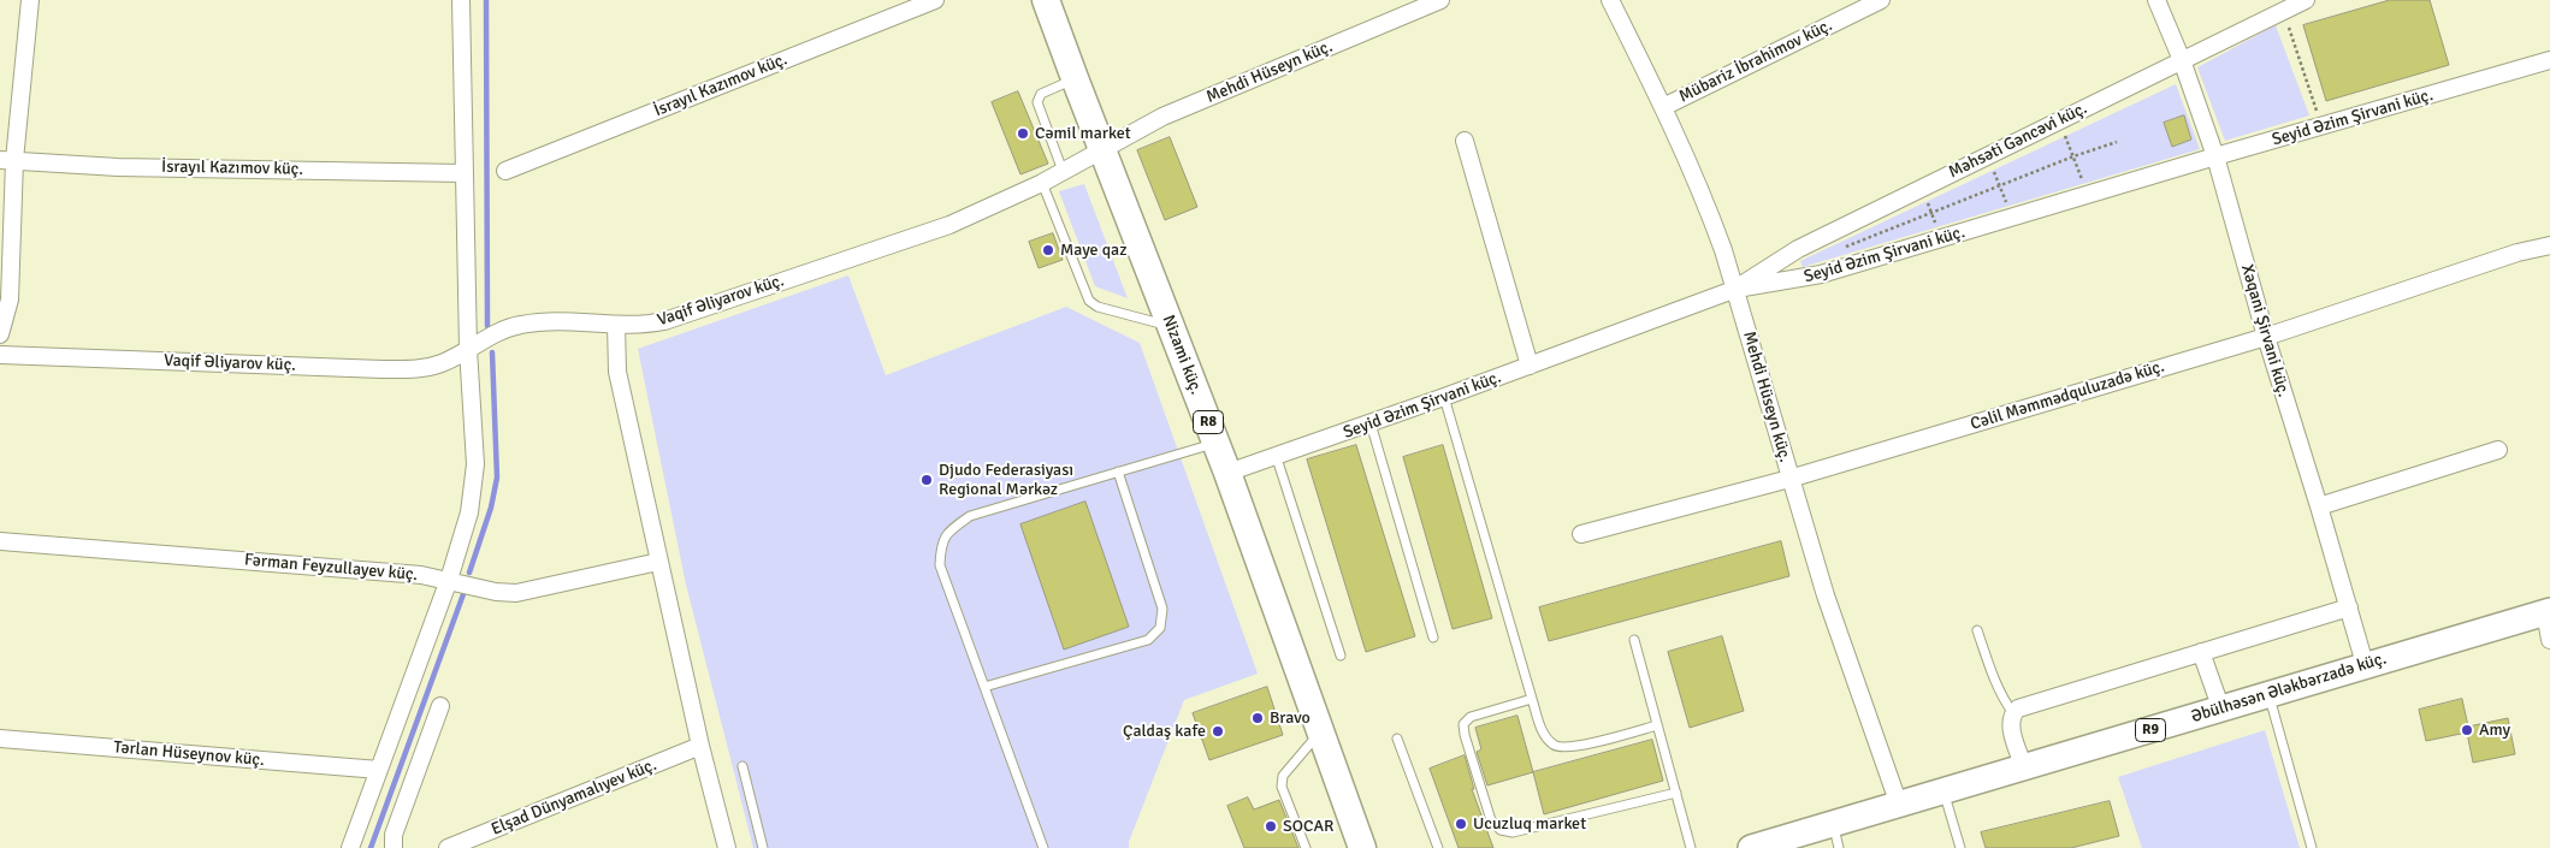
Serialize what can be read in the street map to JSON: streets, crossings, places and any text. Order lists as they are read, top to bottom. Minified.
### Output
{"streets":{"highway":["Nizami küç.","R8"],"main road":["Əbülhəsən Ələkbərzadə küç.","R9"],"street":["Mübariz İbrahimov küç.","Mehdi Hüseyn küç.","İsrayıl Kazımov küç.","Seyid Əzim Şirvani küç.","Məhsəti Gəncəvi küç.","Vaqif Əliyarov küç.","Xəqani Şirvani küç.","Cəlil Məmmədquluzadə küç.","Fərman Feyzullayev küç.","Tərlan Hüseynov küç.","Elşad Dünyamalıyev küç."]},"crossings":[["Mübariz İbrahimov küç.","Mehdi Hüseyn küç."],["Mehdi Hüseyn küç.","Seyid Əzim Şirvani küç."],["Mehdi Hüseyn küç.","Məhsəti Gəncəvi küç."],["Mehdi Hüseyn küç.","Vaqif Əliyarov küç."],["Mehdi Hüseyn küç.","Nizami küç."],["Mehdi Hüseyn küç.","Cəlil Məmmədquluzadə küç."],["Mehdi Hüseyn küç.","Əbülhəsən Ələkbərzadə küç."],["Seyid Əzim Şirvani küç.","Məhsəti Gəncəvi küç."],["Seyid Əzim Şirvani küç.","Xəqani Şirvani küç."],["Seyid Əzim Şirvani küç.","Nizami küç."],["Məhsəti Gəncəvi küç.","Xəqani Şirvani küç."],["Vaqif Əliyarov küç.","Nizami küç."],["Xəqani Şirvani küç.","Cəlil Məmmədquluzadə küç."],["Xəqani Şirvani küç.","Əbülhəsən Ələkbərzadə küç."]],"places":["Cəmil market","Maye qaz","Djudo Federasiyası Regional Mərkəz","Bravo","Amy","Çaldaş kafe","Ucuzluq market","SOCAR"]}
